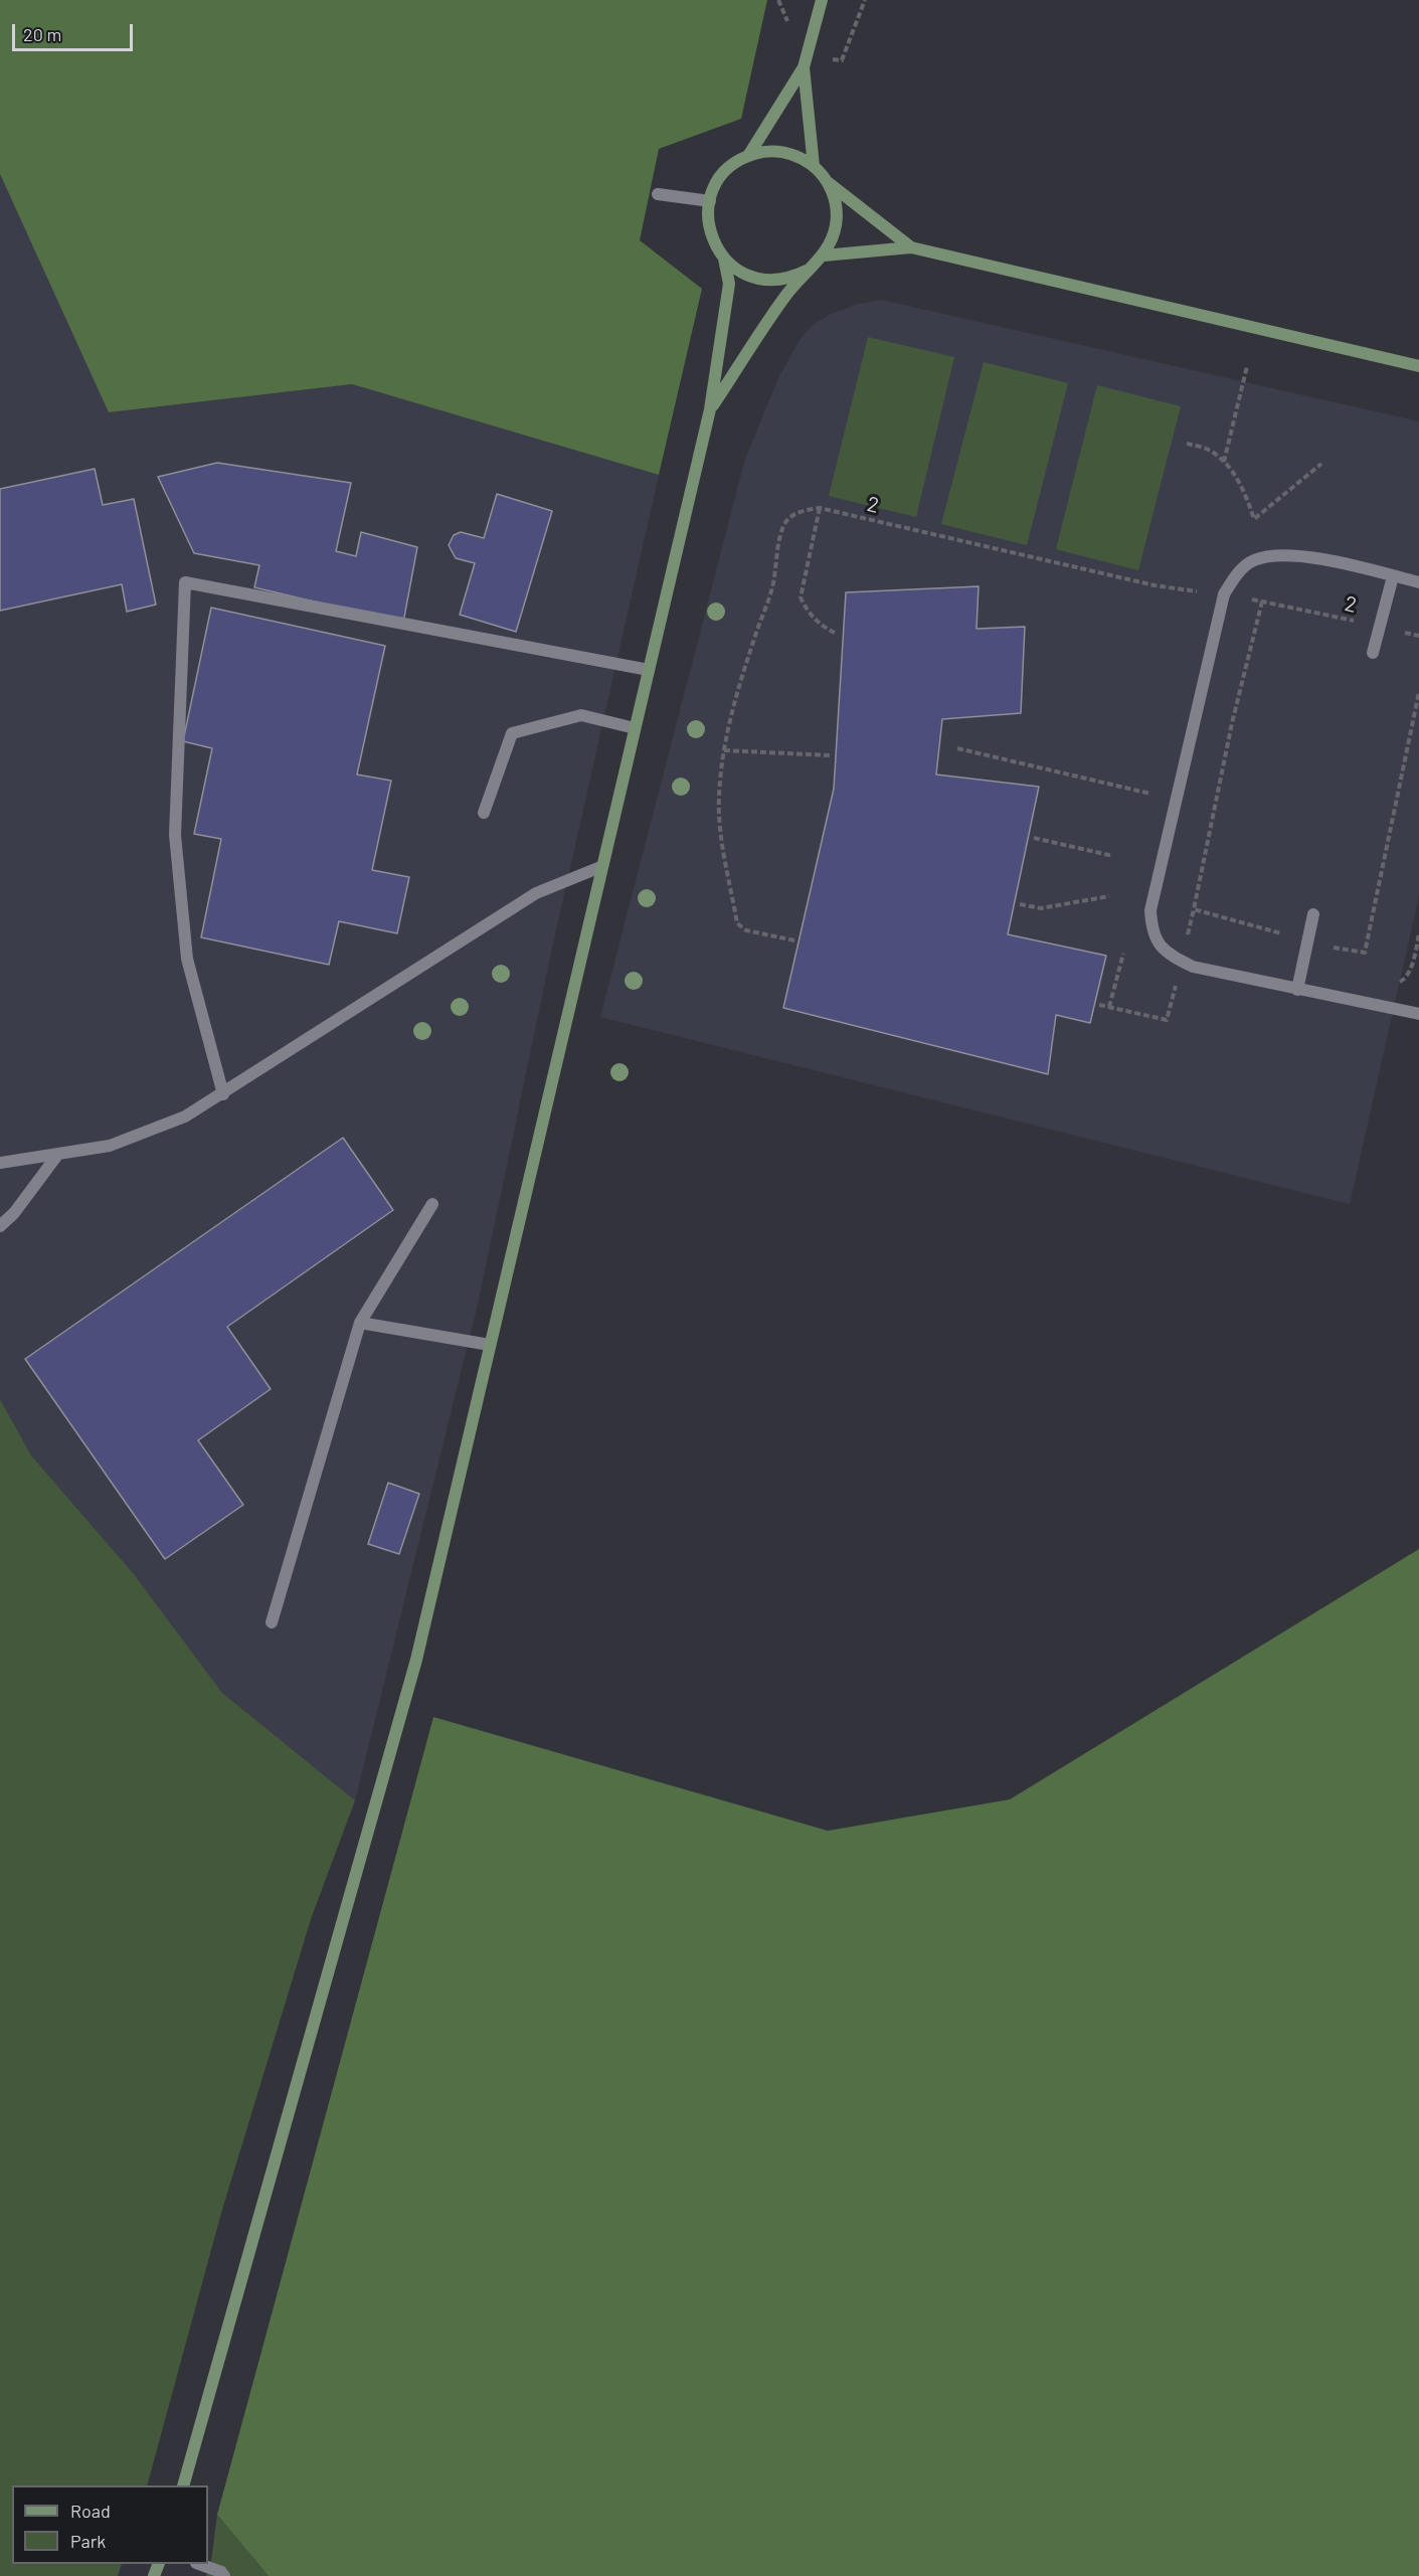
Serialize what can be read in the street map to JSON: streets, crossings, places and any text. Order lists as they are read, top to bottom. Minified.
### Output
{"streets":{"path":["2"]},"legend":["Road","Park"],"scale_bar":"20 m"}
